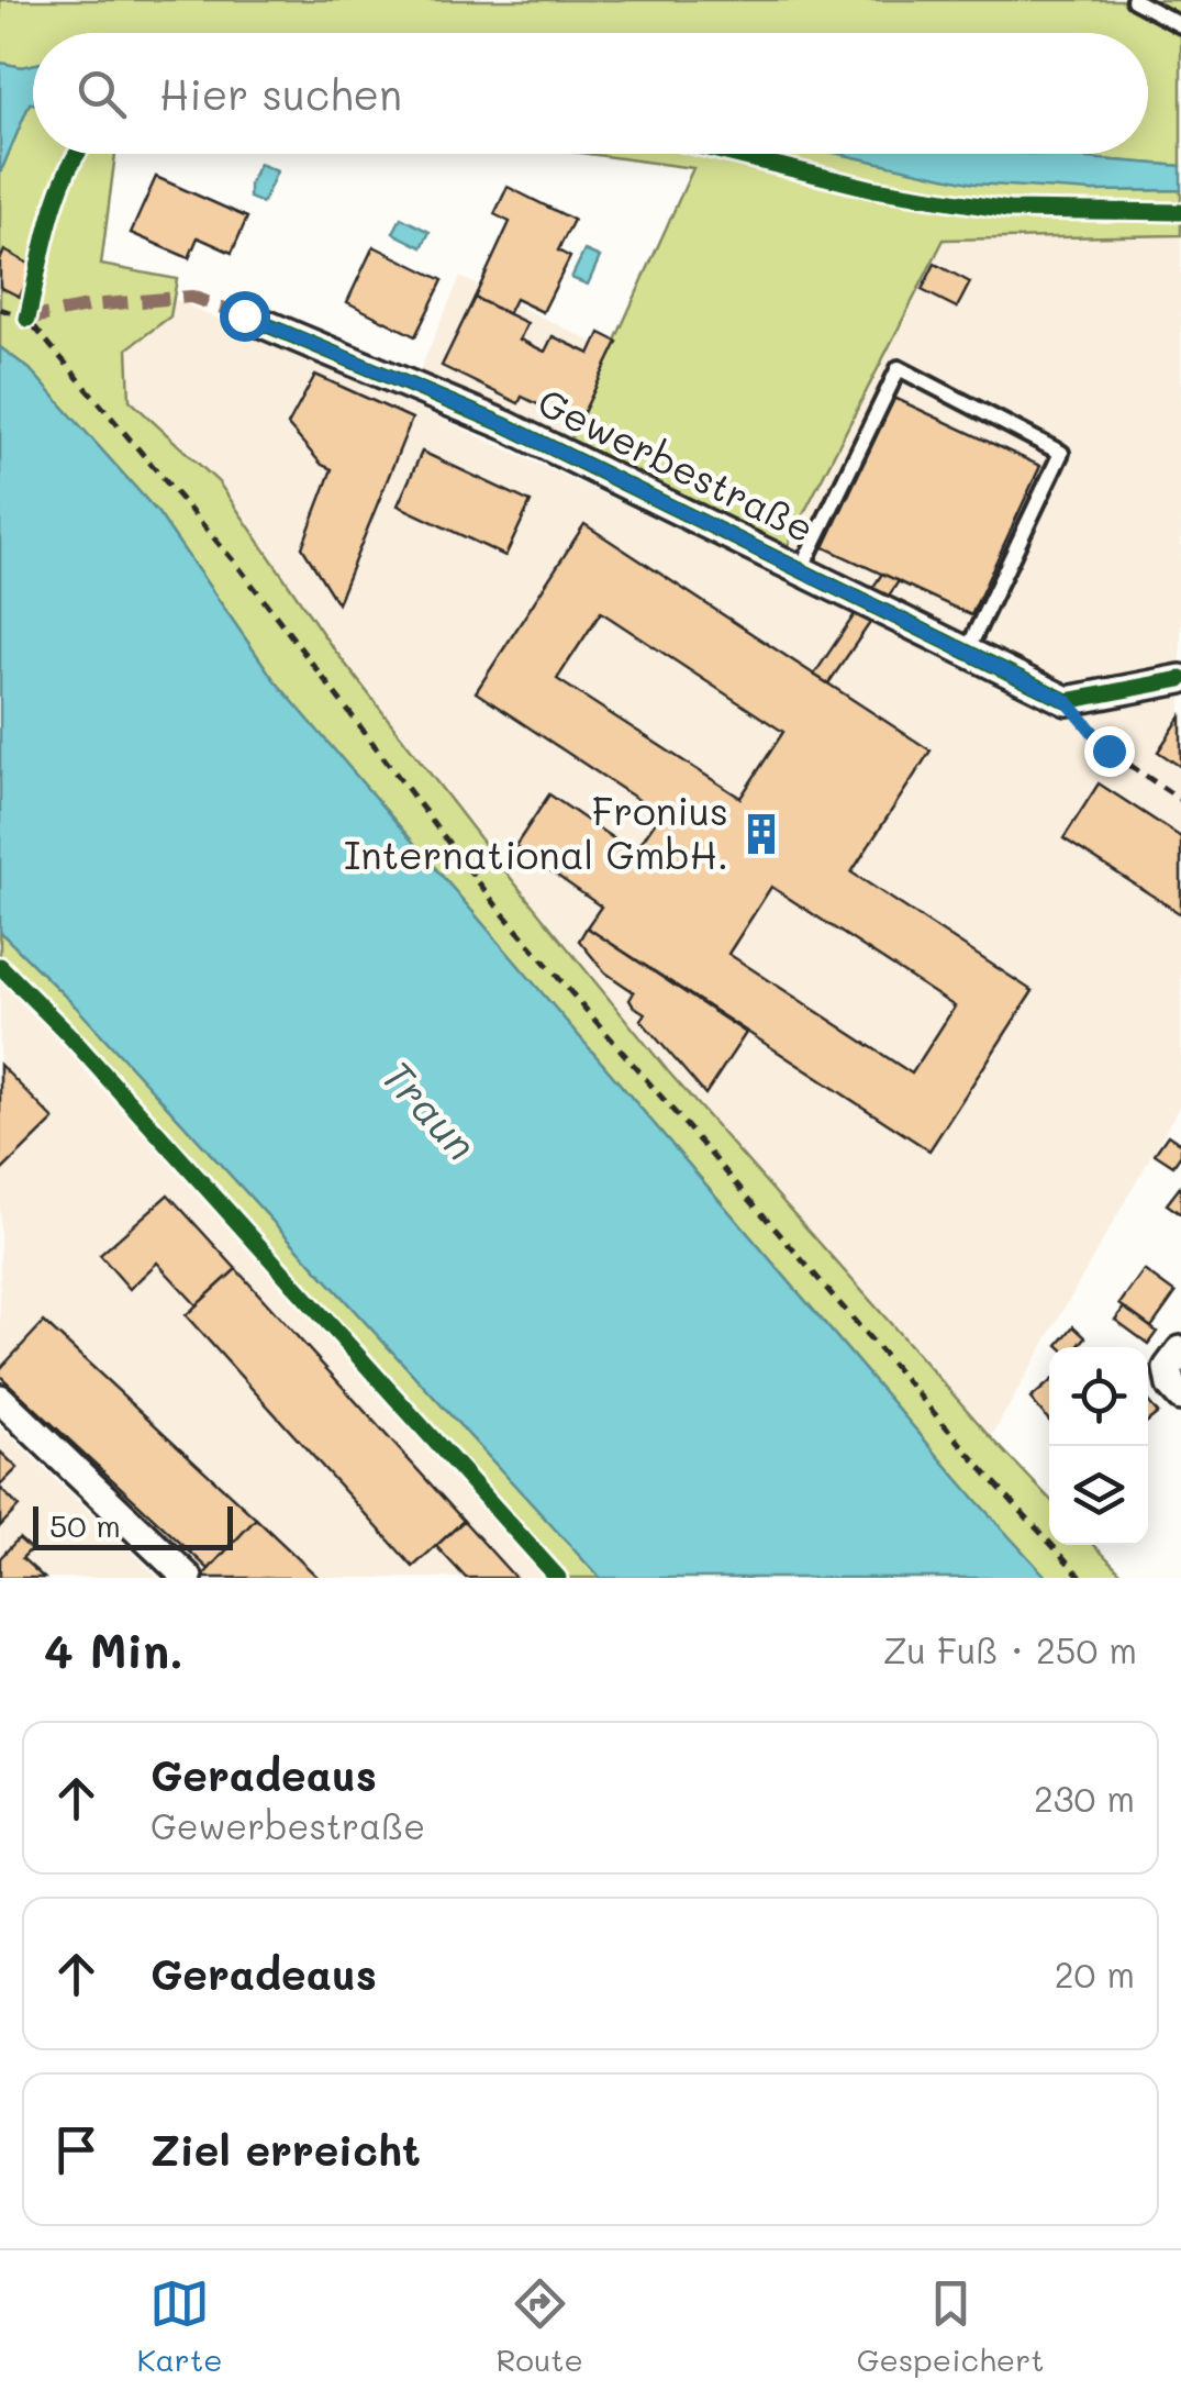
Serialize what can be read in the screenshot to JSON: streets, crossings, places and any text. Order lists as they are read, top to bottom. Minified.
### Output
{"streets":{"street":["Gewerbestraße"]},"water":["Traun"],"places":{"building":["Fronius International GmbH."]},"scale_bar":"50 m","page":{"search":"Hier suchen","scale":"50 m","heading":["4 Min.","Zu Fuß · 250 m"],"list":[["Geradeaus","Gewerbestraße","230 m"],["Geradeaus","20 m"],"Ziel erreicht"],"nav":["Karte","Route","Gespeichert"]}}
